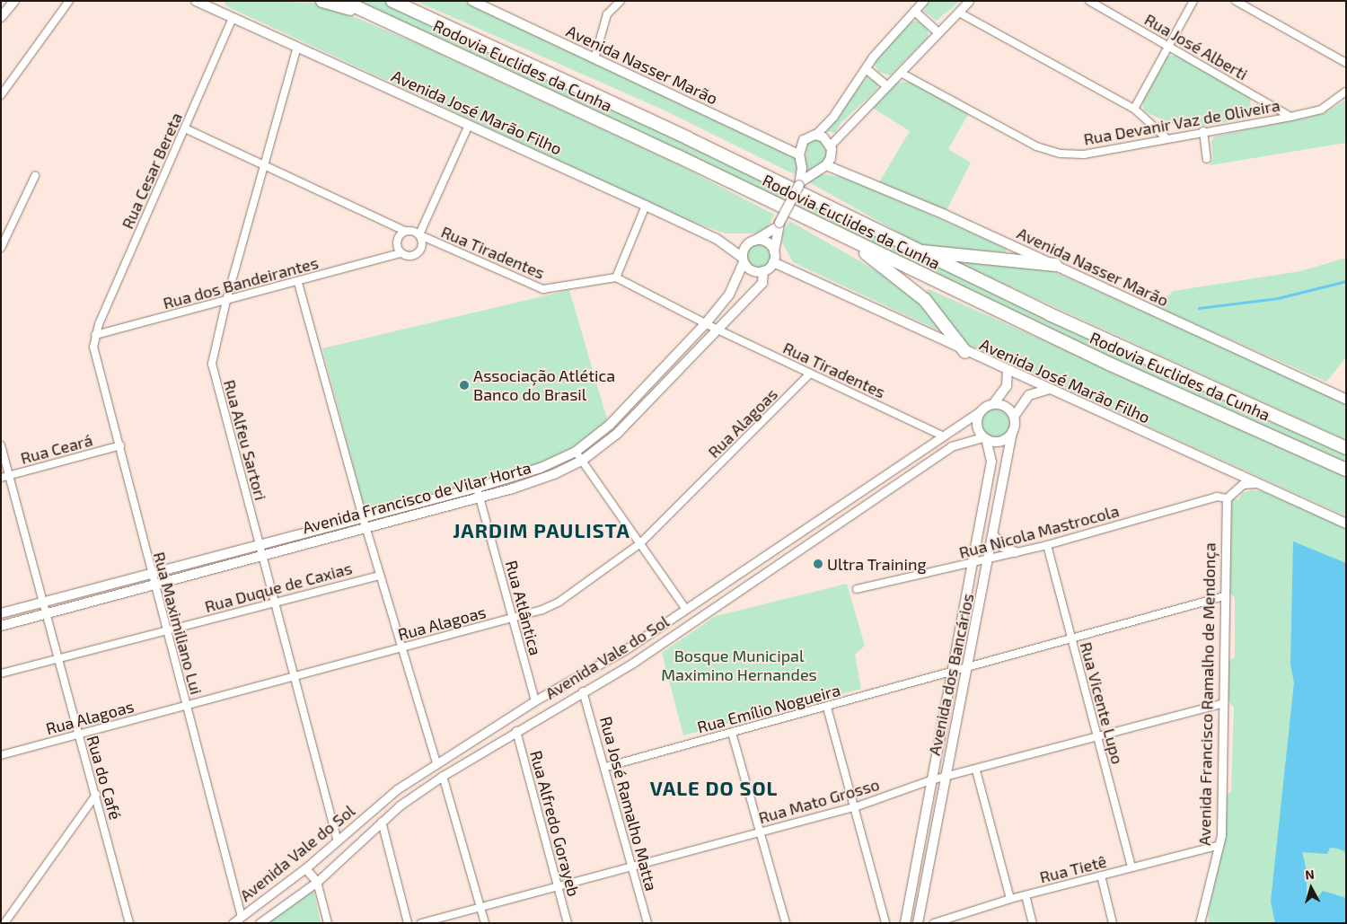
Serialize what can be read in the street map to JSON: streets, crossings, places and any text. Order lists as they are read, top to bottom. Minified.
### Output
{"streets":{"highway":["Rodovia Euclides da Cunha"],"main road":["Avenida Nasser Marão","Avenida José Marão Filho","Avenida Francisco de Vilar Horta","Avenida dos Bancários"],"street":["Rua José Alberti","Rua Devanir Vaz de Oliveira","Rua Cesar Bereta","Rua Tiradentes","Rua dos Bandeirantes","Rua Alagoas","Rua Alfeu Sartori","Rua Ceará","Rua Nicola Mastrocola","Rua Duque de Caxias","Rua Atlântica","Rua Maximiliano Lui","Avenida Vale do Sol","Avenida Francisco Ramalho de Mendonça","Rua Vicente Lupo","Rua Emílio Nogueira","Rua do Café","Rua Mato Grosso","Rua José Ramalho Matta","Rua Alfredo Gorayeb","Rua Tietê"]},"crossings":[["Rua José Alberti","Rua Devanir Vaz de Oliveira"],["Avenida José Marão Filho","Rua Cesar Bereta"],["Avenida José Marão Filho","Rua Alfeu Sartori"],["Avenida José Marão Filho","Avenida Francisco de Vilar Horta"],["Rua Cesar Bereta","Rua dos Bandeirantes"],["Rua Cesar Bereta","Rua Maximiliano Lui"],["Rua Tiradentes","Rua dos Bandeirantes"],["Rua Tiradentes","Rua Alagoas"],["Rua Tiradentes","Avenida Francisco de Vilar Horta"],["Rua Tiradentes","Avenida Vale do Sol"],["Rua dos Bandeirantes","Rua Alfeu Sartori"],["Rua dos Bandeirantes","Rua Maximiliano Lui"],["Rua Alagoas","Rua Alfeu Sartori"],["Rua Alagoas","Rua Atlântica"],["Rua Alagoas","Rua Maximiliano Lui"],["Rua Alagoas","Rua do Café"],["Rua Alfeu Sartori","Avenida Francisco de Vilar Horta"],["Rua Alfeu Sartori","Rua Duque de Caxias"],["Rua Alfeu Sartori","Avenida Vale do Sol"],["Rua Ceará","Rua Maximiliano Lui"],["Avenida Francisco de Vilar Horta","Rua Atlântica"],["Avenida Francisco de Vilar Horta","Rua Maximiliano Lui"],["Avenida Francisco de Vilar Horta","Rua do Café"],["Rua Nicola Mastrocola","Avenida dos Bancários"],["Rua Nicola Mastrocola","Avenida Francisco Ramalho de Mendonça"],["Rua Nicola Mastrocola","Rua Vicente Lupo"],["Rua Duque de Caxias","Rua Maximiliano Lui"],["Rua Duque de Caxias","Rua do Café"],["Rua Atlântica","Avenida Vale do Sol"],["Rua Maximiliano Lui","Avenida Vale do Sol"],["Avenida Vale do Sol","Avenida dos Bancários"],["Avenida Vale do Sol","Rua José Ramalho Matta"],["Avenida Vale do Sol","Rua Alfredo Gorayeb"],["Avenida dos Bancários","Rua Emílio Nogueira"],["Avenida dos Bancários","Rua Mato Grosso"],["Avenida Francisco Ramalho de Mendonça","Rua Emílio Nogueira"],["Avenida Francisco Ramalho de Mendonça","Rua Mato Grosso"],["Avenida Francisco Ramalho de Mendonça","Rua Tietê"],["Rua Vicente Lupo","Rua Emílio Nogueira"],["Rua Vicente Lupo","Rua Mato Grosso"],["Rua Vicente Lupo","Rua Tietê"],["Rua Emílio Nogueira","Rua José Ramalho Matta"],["Rua Mato Grosso","Rua José Ramalho Matta"],["Rua Mato Grosso","Rua Alfredo Gorayeb"]],"districts":["JARDIM PAULISTA","VALE DO SOL"],"parks":["Bosque Municipal Maximino Hernandes"],"places":["Associação Atlética Banco do Brasil","Ultra Training"],"north":"top"}
